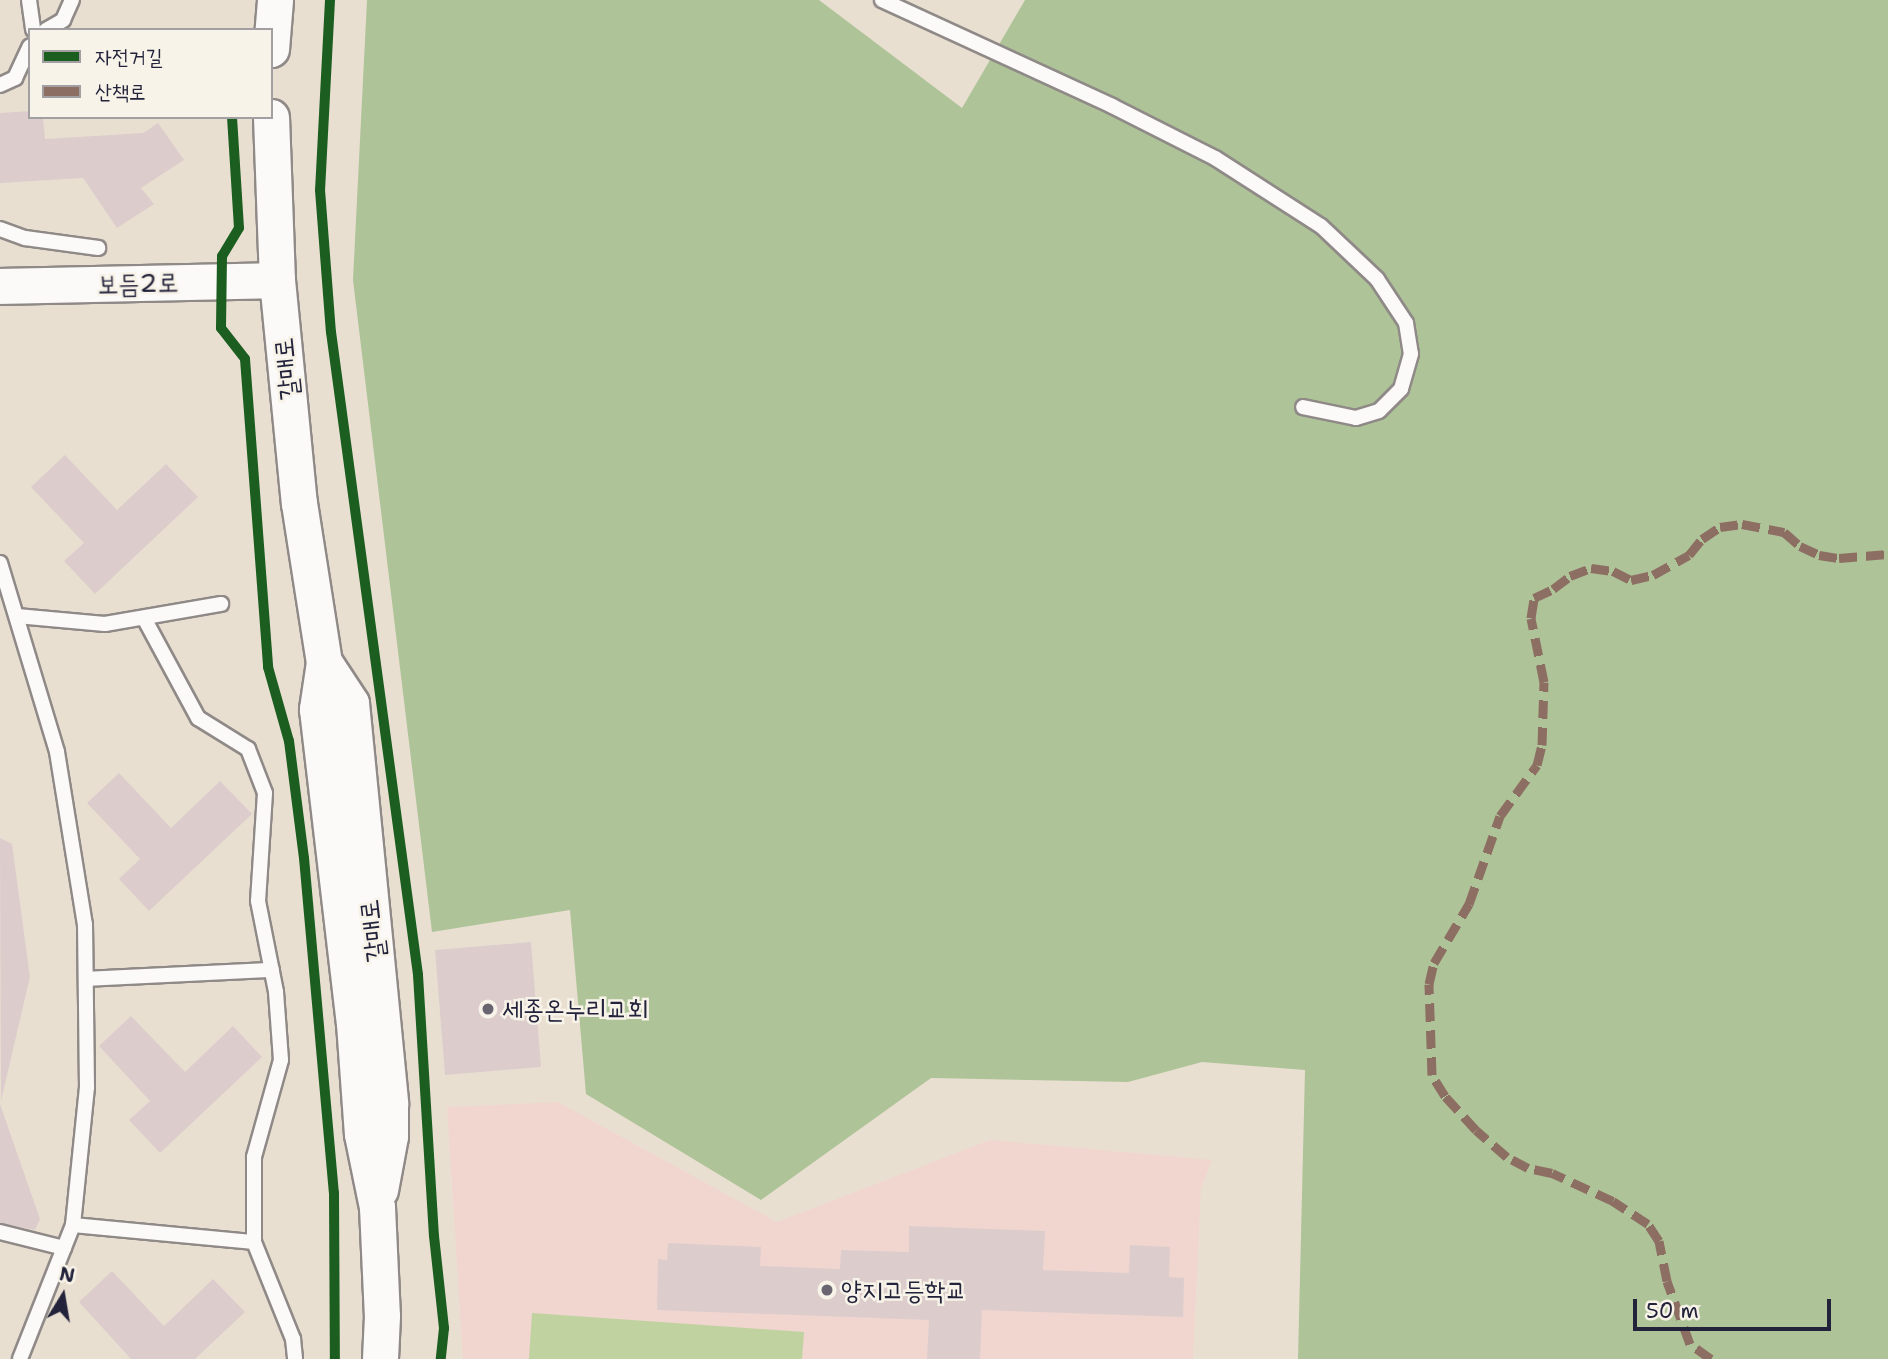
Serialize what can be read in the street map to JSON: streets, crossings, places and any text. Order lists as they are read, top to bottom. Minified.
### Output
{"streets":{"street":["보듬2로","갈매로"]},"crossings":[["보듬2로","갈매로"]],"places":["세종온누리교회","양지고등학교"],"legend":["자전거길","산책로"],"scale_bar":"50 m","north":"top"}
